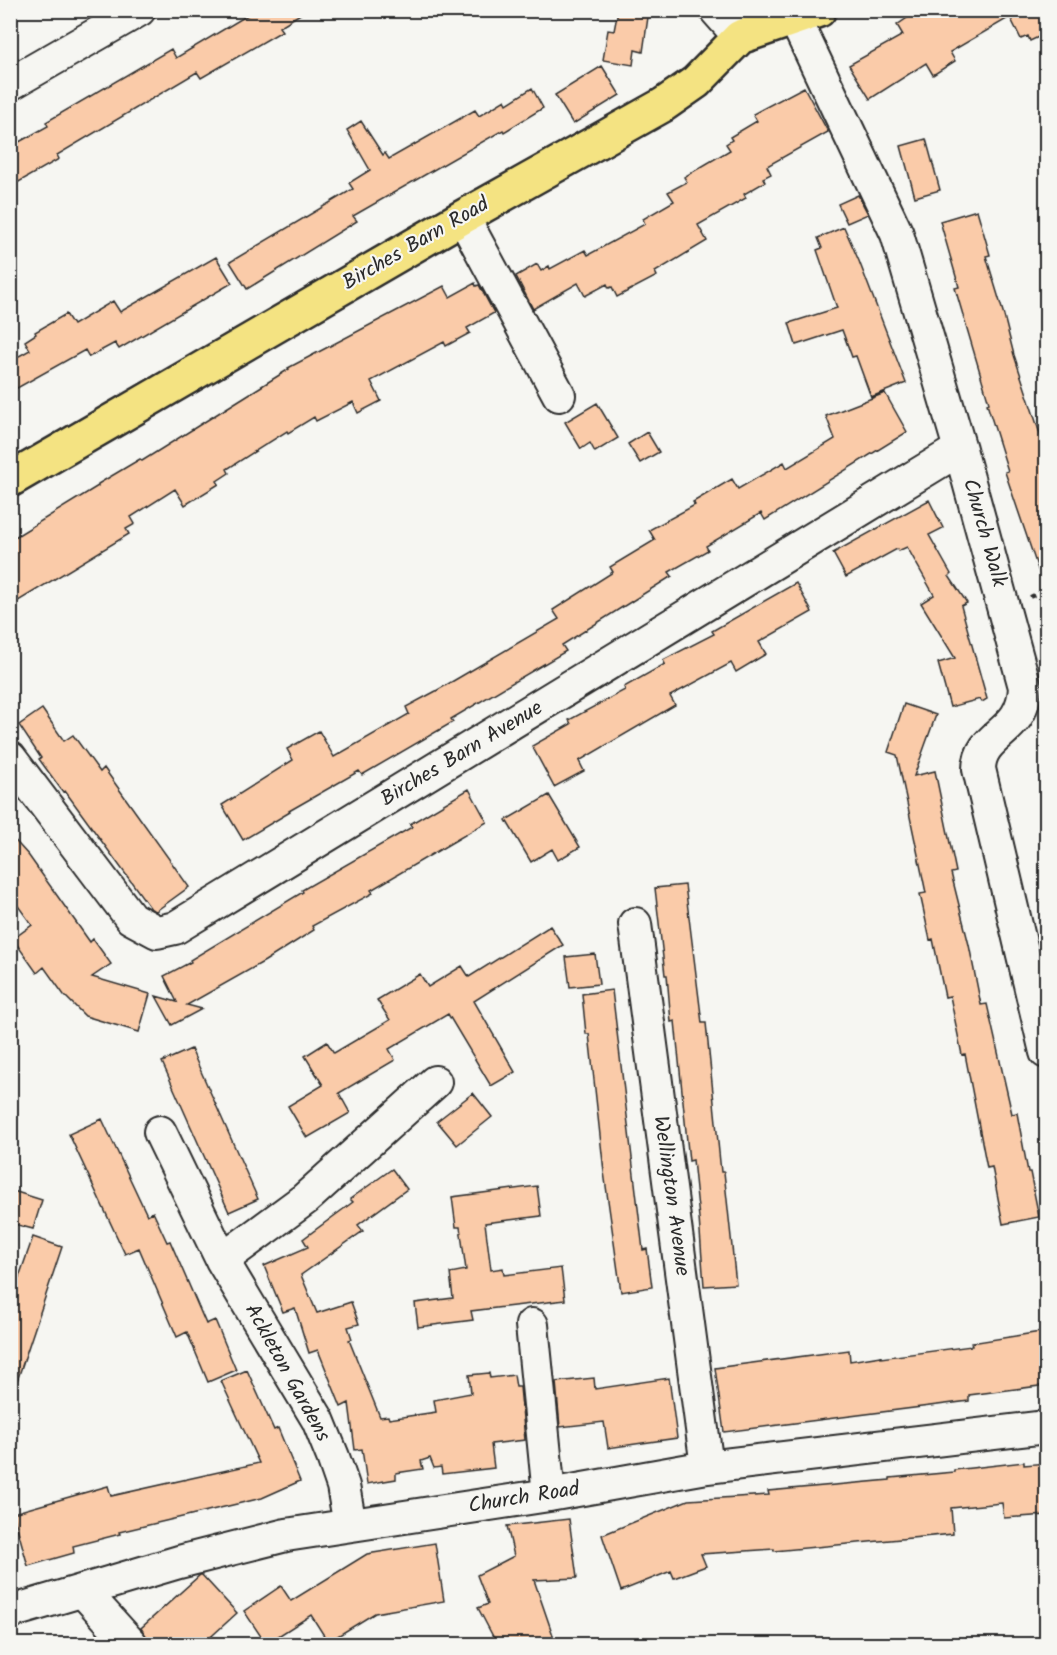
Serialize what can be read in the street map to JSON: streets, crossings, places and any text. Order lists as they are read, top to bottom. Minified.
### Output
{"streets":{"main road":["Birches Barn Road"],"street":["Church Walk","Birches Barn Avenue","Wellington Avenue","Ackleton Gardens","Church Road"]},"crossings":[["Birches Barn Road","Church Walk"],["Church Walk","Birches Barn Avenue"],["Wellington Avenue","Church Road"],["Ackleton Gardens","Church Road"]]}
